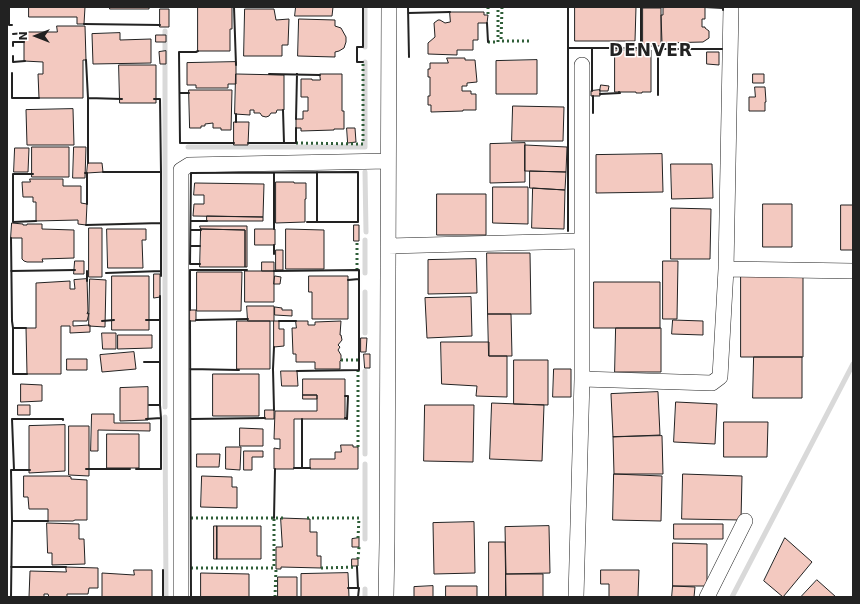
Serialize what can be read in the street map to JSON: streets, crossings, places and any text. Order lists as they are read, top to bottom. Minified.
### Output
{"districts":["DENVER"],"north":"left"}
